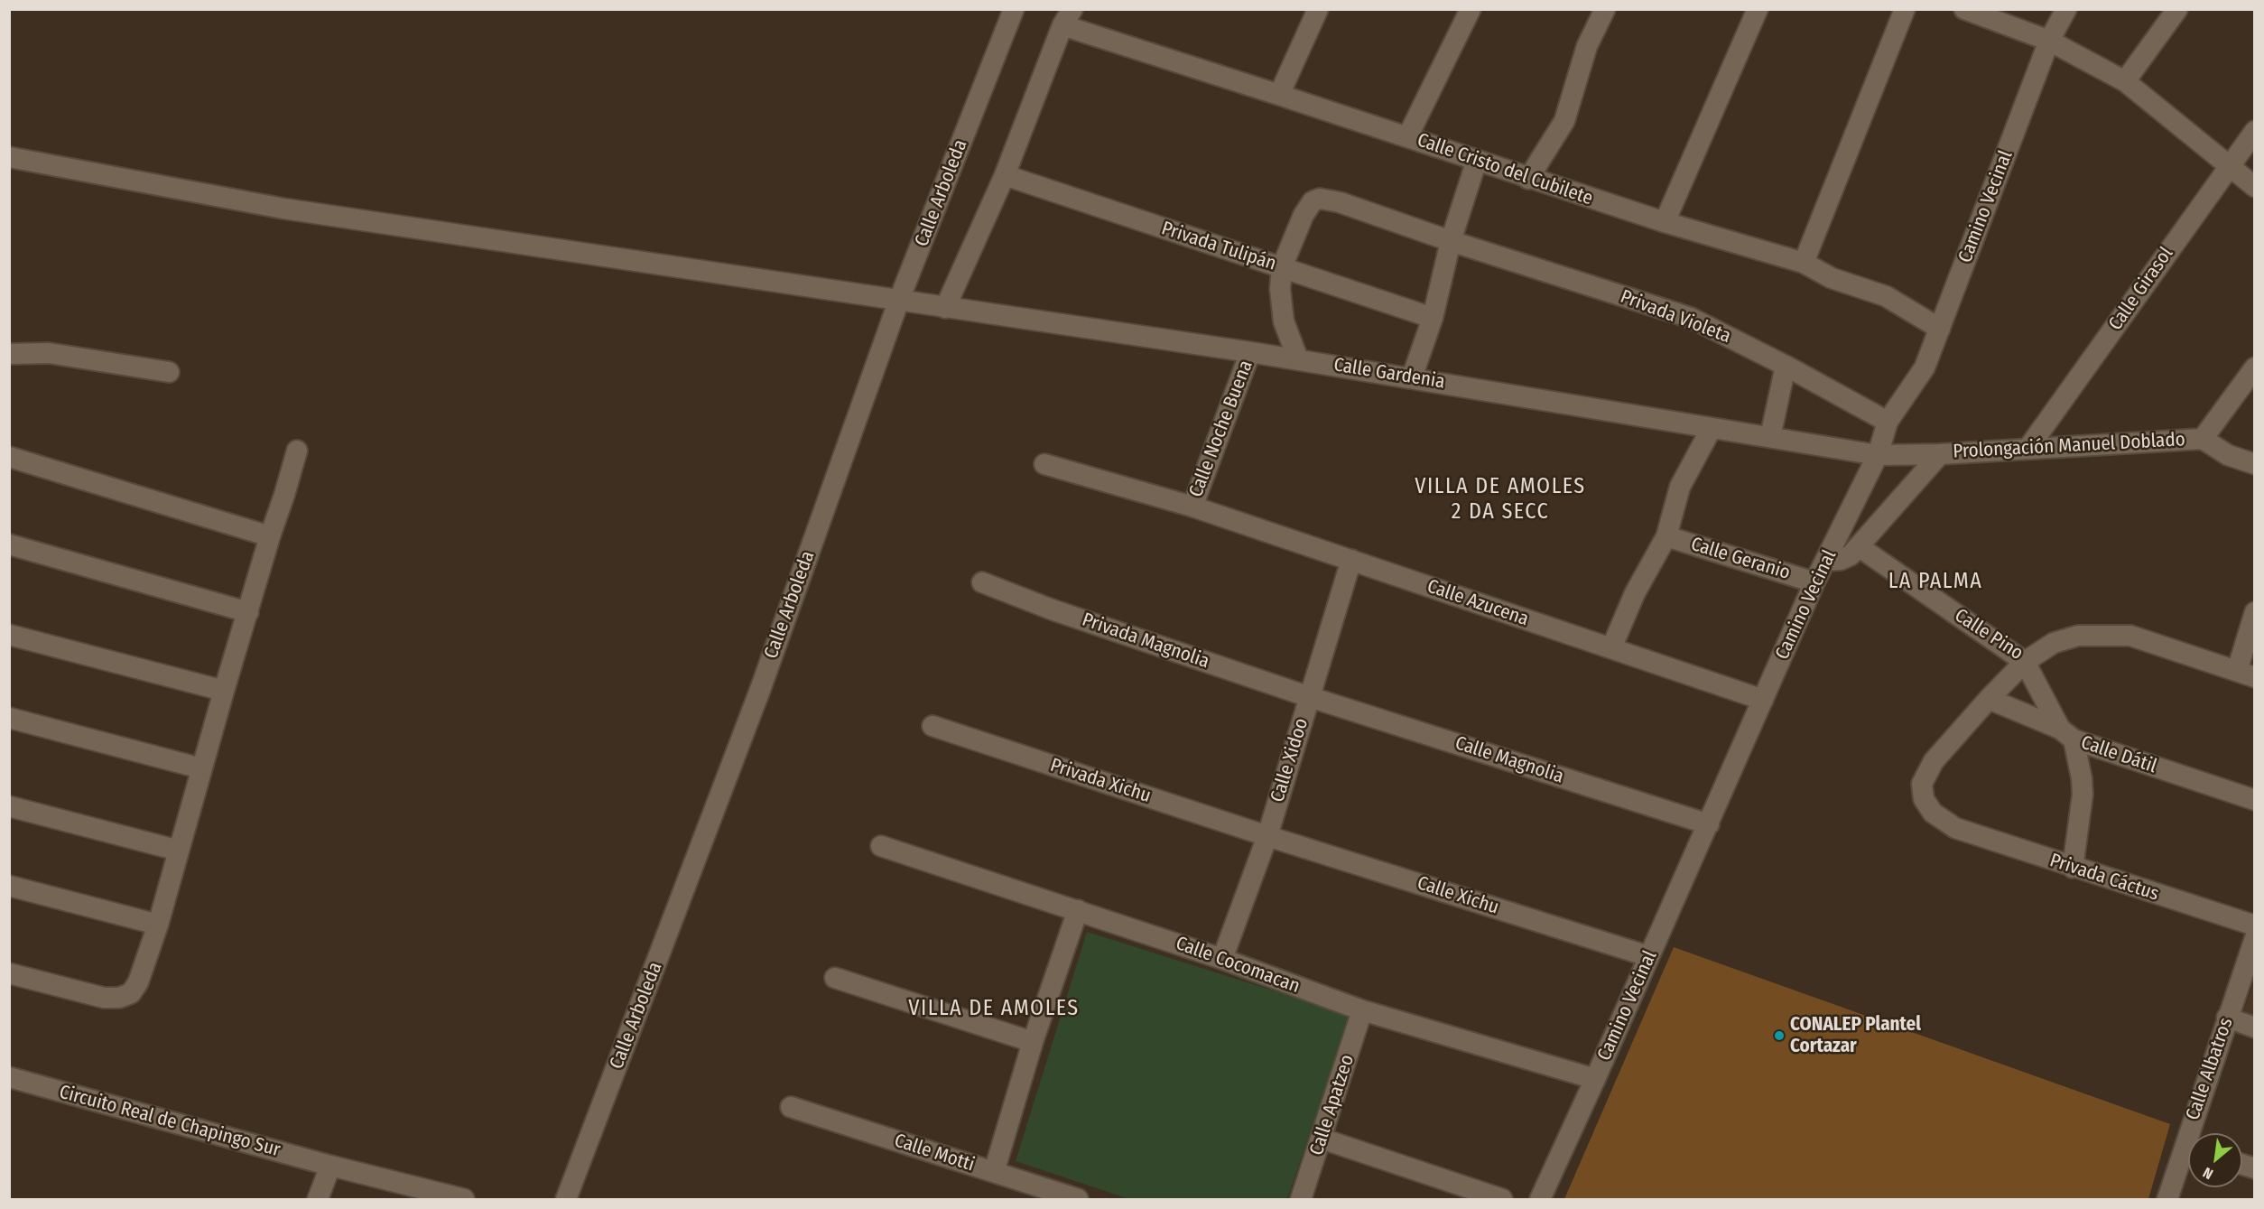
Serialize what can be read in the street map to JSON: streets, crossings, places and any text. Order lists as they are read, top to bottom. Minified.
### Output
{"streets":{"street":["Calle Cristo del Cubilete","Calle Arboleda","Camino Vecinal","Privada Tulipán","Calle Girasol","Privada Violeta","Calle Gardenia","Calle Noche Buena","Prolongación Manuel Doblado","Calle Geranio","Calle Azucena","Calle Pino","Privada Magnolia","Calle Dátil","Calle Xidoo","Calle Magnolia","Privada Xichu","Privada Cáctus","Calle Xichu","Calle Cocomacan","Calle Albatros","Calle Apatzeo","Circuito Real de Chapingo Sur","Calle Motti"]},"crossings":[["Calle Cristo del Cubilete","Camino Vecinal"],["Calle Arboleda","Calle Gardenia"],["Camino Vecinal","Privada Violeta"],["Camino Vecinal","Calle Gardenia"],["Camino Vecinal","Prolongación Manuel Doblado"],["Camino Vecinal","Calle Geranio"],["Camino Vecinal","Calle Azucena"],["Camino Vecinal","Calle Magnolia"],["Camino Vecinal","Calle Xichu"],["Camino Vecinal","Calle Cocomacan"],["Privada Tulipán","Privada Violeta"],["Calle Girasol","Prolongación Manuel Doblado"],["Calle Gardenia","Calle Noche Buena"],["Calle Gardenia","Prolongación Manuel Doblado"],["Calle Noche Buena","Calle Azucena"],["Calle Azucena","Calle Xidoo"],["Calle Pino","Privada Cáctus"],["Privada Magnolia","Calle Xidoo"],["Privada Magnolia","Calle Magnolia"],["Calle Dátil","Privada Cáctus"],["Calle Xidoo","Calle Magnolia"],["Calle Xidoo","Privada Xichu"],["Calle Xidoo","Calle Xichu"],["Calle Xidoo","Calle Cocomacan"],["Privada Xichu","Calle Xichu"],["Calle Cocomacan","Calle Apatzeo"]],"districts":["VILLA DE AMOLES 2 DA SECC","LA PALMA","VILLA DE AMOLES"],"places":["CONALEP Plantel Cortazar"],"north":"bottom left"}
